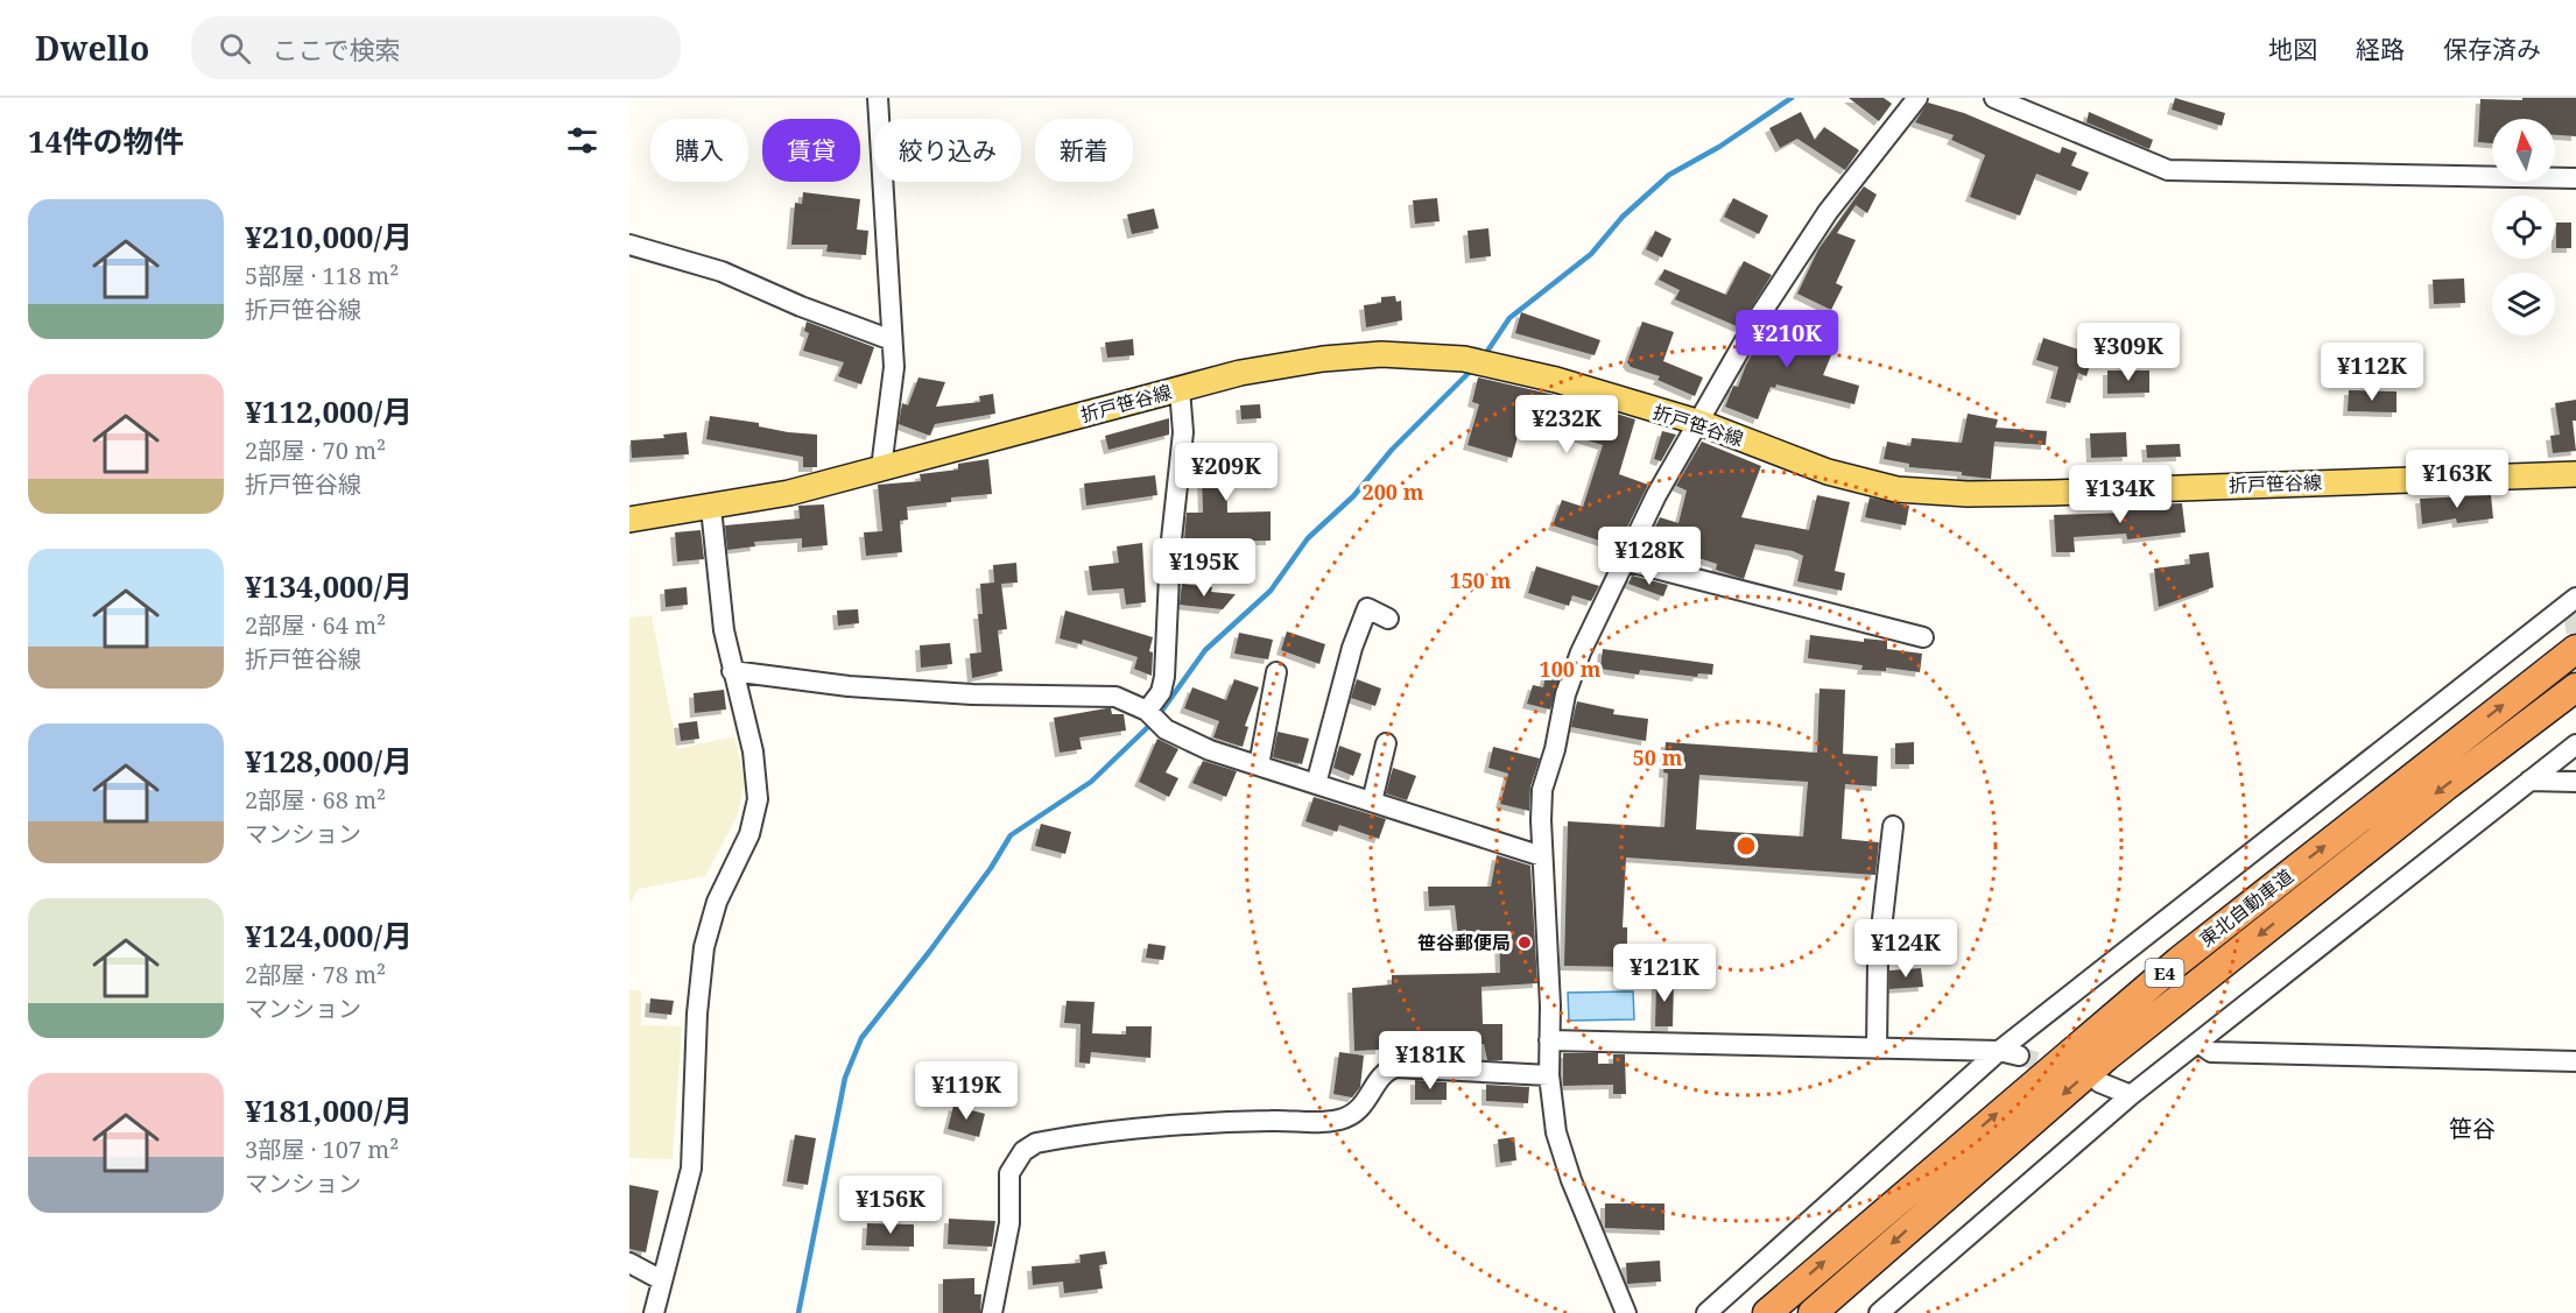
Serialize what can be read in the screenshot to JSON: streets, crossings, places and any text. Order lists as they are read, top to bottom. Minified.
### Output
{"streets":{"highway":["東北自動車道","E4"],"main road":["折戸笹谷線"]},"districts":["笹谷"],"places":["笹谷郵便局"],"north":"top","page":{"header":"Dwello","search":"ここで検索","nav":["地図","経路","保存済み"],"heading":"14件の物件","chip":["購入","賃貸","絞り込み","新着"],"list":[{"name":"¥210,000/月","note":"5部屋 · 118 m² · 折戸笹谷線"},{"name":"¥112,000/月","note":"2部屋 · 70 m² · 折戸笹谷線"},{"name":"¥134,000/月","note":"2部屋 · 64 m² · 折戸笹谷線"},{"name":"¥128,000/月","note":"2部屋 · 68 m² · マンション"},{"name":"¥124,000/月","note":"2部屋 · 78 m² · マンション"},{"name":"¥181,000/月","note":"3部屋 · 107 m² · マンション"}],"price":["¥210K","¥309K","¥112K","¥232K","¥209K","¥163K","¥134K","¥128K","¥195K","¥124K","¥121K","¥181K","¥119K","¥156K"]},"rings":["200 m","150 m","100 m","50 m"]}
